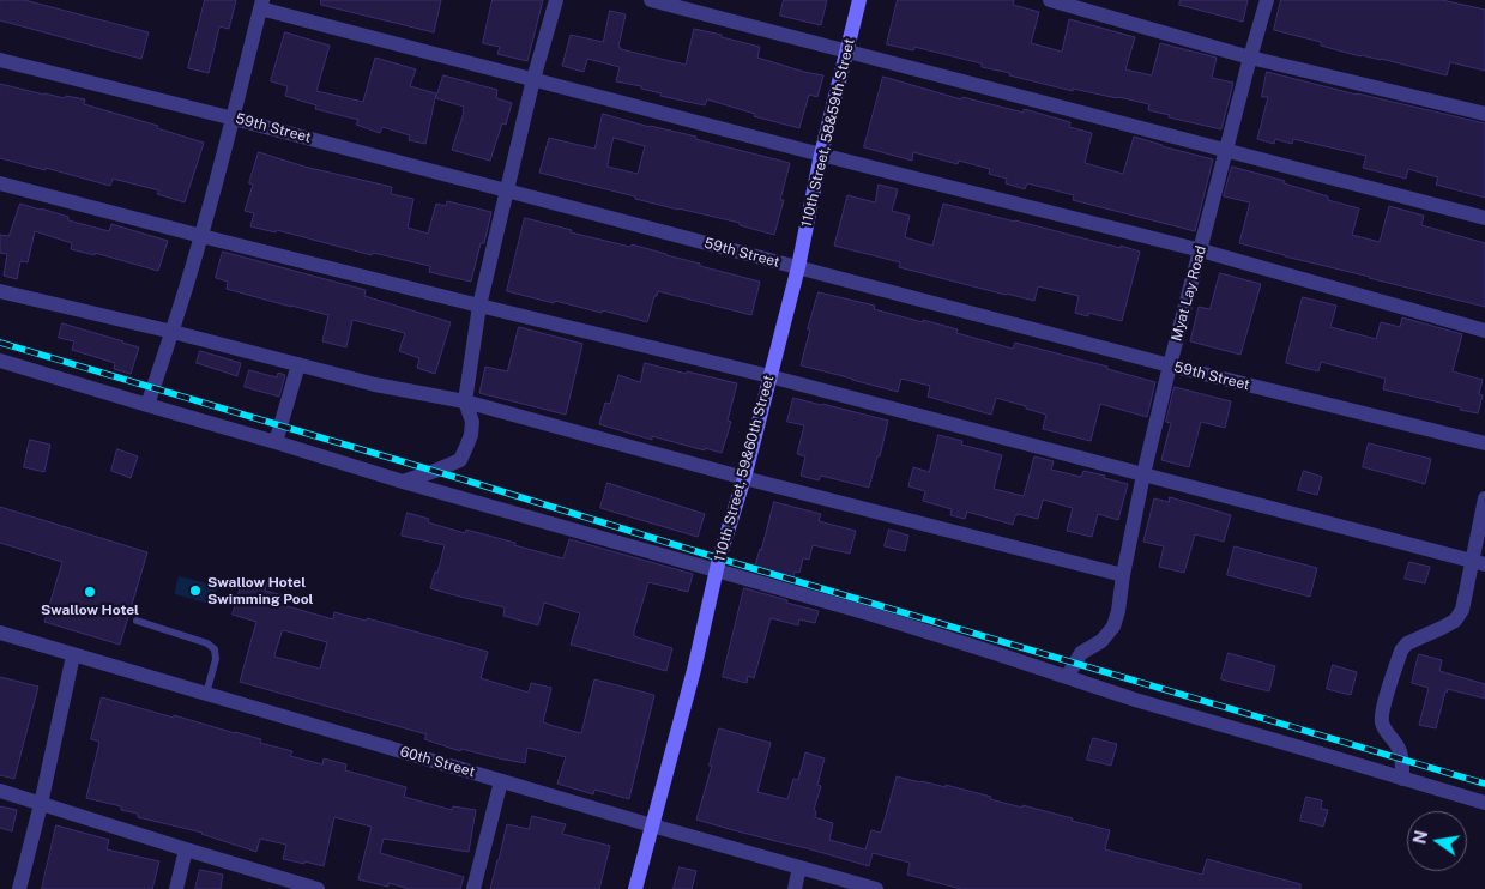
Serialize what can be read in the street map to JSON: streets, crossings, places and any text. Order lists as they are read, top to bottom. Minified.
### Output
{"streets":{"main road":["110th Street, 58&59th Street","110th Street, 59&60th Street"],"street":["59th Street","Myat Lay Road","60th Street"]},"crossings":[["59th Street","110th Street, 58&59th Street"],["59th Street","Myat Lay Road"],["59th Street","110th Street, 59&60th Street"],["110th Street, 58&59th Street","110th Street, 59&60th Street"],["110th Street, 59&60th Street","60th Street"]],"places":["Swallow Hotel Swimming Pool","Swallow Hotel"],"north":"left"}
